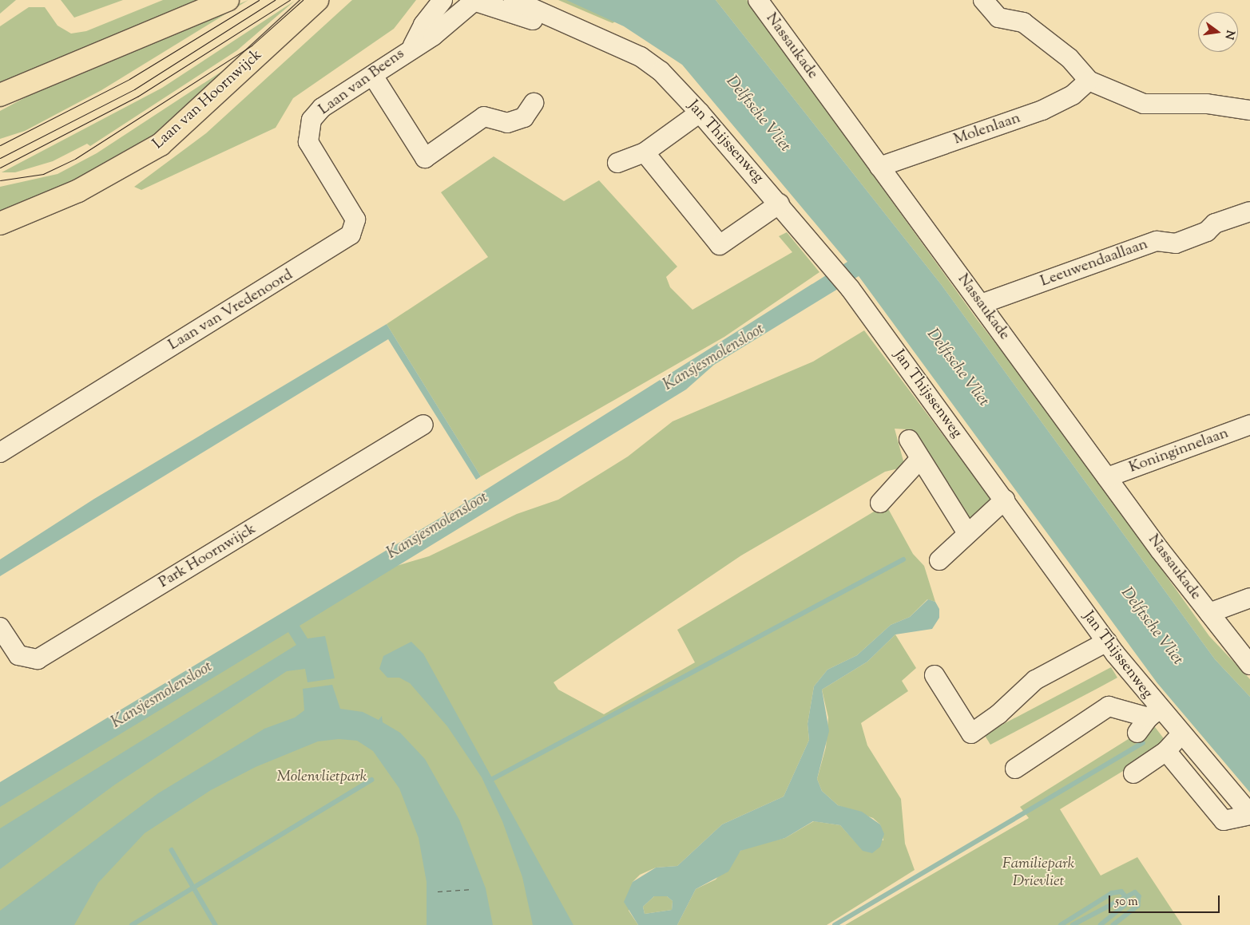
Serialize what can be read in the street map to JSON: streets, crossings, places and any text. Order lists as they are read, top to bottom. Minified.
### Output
{"streets":{"main road":["Laan van Hoornwijck"],"street":["Nassaukade","Laan van Beens","Molenlaan","Jan Thijssenweg","Leeuwendaallaan","Laan van Vredenoord","Koninginnelaan","Park Hoornwijck"]},"crossings":[["Nassaukade","Molenlaan"],["Nassaukade","Leeuwendaallaan"],["Nassaukade","Koninginnelaan"],["Laan van Beens","Jan Thijssenweg"],["Laan van Beens","Laan van Vredenoord"]],"water":["Delftsche Vliet","Kansjesmolensloot"],"parks":["Molenvlietpark","Familiepark Drievliet"],"scale_bar":"50 m","north":"right"}
